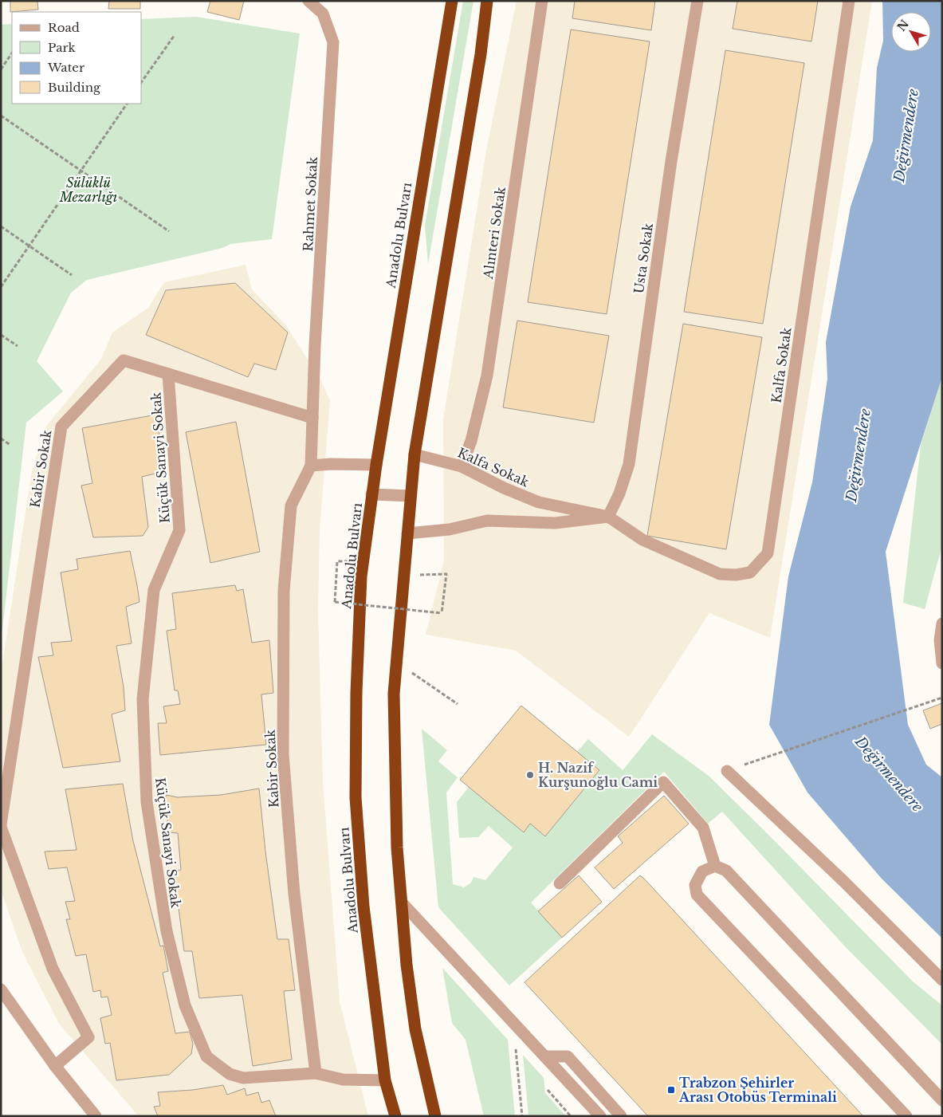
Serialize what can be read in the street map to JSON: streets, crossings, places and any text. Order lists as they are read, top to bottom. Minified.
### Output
{"streets":{"highway":["Anadolu Bulvarı"],"street":["Rahmet Sokak","Alınteri Sokak","Usta Sokak","Kalfa Sokak","Küçük Sanayi Sokak","Kabir Sokak"]},"crossings":[["Rahmet Sokak","Kabir Sokak"],["Alınteri Sokak","Kalfa Sokak"],["Anadolu Bulvarı","Küçük Sanayi Sokak"],["Usta Sokak","Kalfa Sokak"],["Küçük Sanayi Sokak","Kabir Sokak"]],"water":["Değirmendere"],"parks":["Sülüklü Mezarlığı"],"places":{"other":["H. Nazif Kurşunoğlu Cami"],"transit":["Trabzon Şehirler Arası Otobüs Terminali"]},"legend":["Road","Park","Water","Building"],"north":"top left"}
